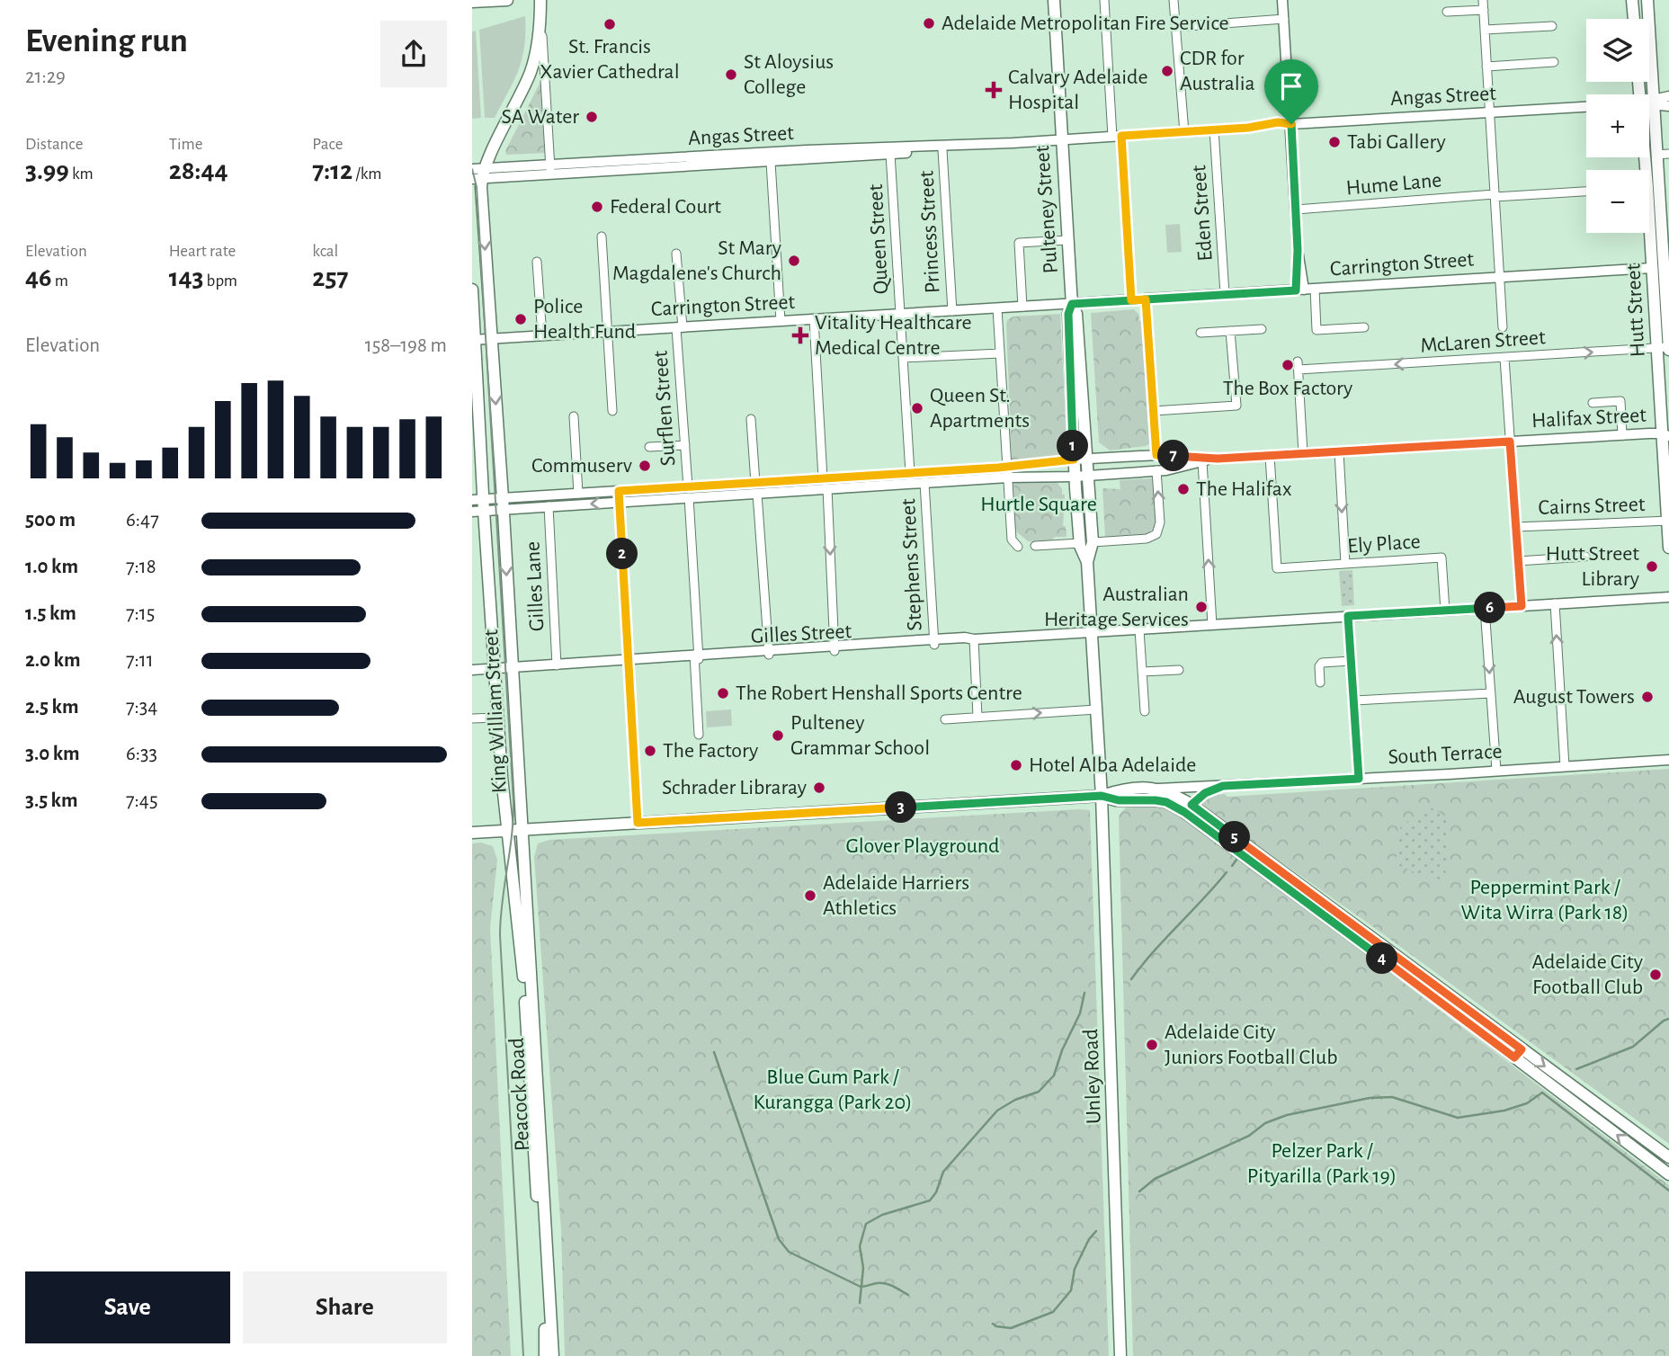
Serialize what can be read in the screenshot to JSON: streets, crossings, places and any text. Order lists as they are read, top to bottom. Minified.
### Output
{"streets":{"main road":["Pulteney Street","Hutt Street","King William Street","South Terrace","Unley Road","Peacock Road"],"street":["Angas Street","Hume Lane","Eden Street","Princess Street","Queen Street","Carrington Street","McLaren Street","Surflen Street","Halifax Street","Cairns Street","Ely Place","Stephens Street","Gilles Lane","Gilles Street"]},"crossings":[["Angas Street","Pulteney Street"],["Angas Street","Eden Street"],["Angas Street","Princess Street"],["Angas Street","Queen Street"],["Angas Street","King William Street"],["Pulteney Street","Carrington Street"],["Pulteney Street","Halifax Street"],["Pulteney Street","Gilles Street"],["Pulteney Street","South Terrace"],["Pulteney Street","Unley Road"],["Eden Street","Carrington Street"],["Princess Street","Carrington Street"],["Queen Street","Carrington Street"],["Queen Street","Halifax Street"],["Carrington Street","Hutt Street"],["Carrington Street","Surflen Street"],["Carrington Street","King William Street"],["Hutt Street","McLaren Street"],["Hutt Street","Halifax Street"],["Hutt Street","Cairns Street"],["McLaren Street","Halifax Street"],["Surflen Street","Halifax Street"],["Halifax Street","Ely Place"],["Halifax Street","Stephens Street"],["Halifax Street","Gilles Lane"],["Halifax Street","King William Street"],["Ely Place","Gilles Street"],["Stephens Street","Gilles Street"],["Gilles Lane","Gilles Street"],["Gilles Street","King William Street"],["King William Street","South Terrace"],["King William Street","Peacock Road"],["South Terrace","Unley Road"],["South Terrace","Peacock Road"]],"parks":["Hurtle Square","Glover Playground","Peppermint Park / Wita Wirra (Park 18)","Blue Gum Park / Kurangga (Park 20)","Pelzer Park / Pityarilla (Park 19)"],"places":{"other":["Adelaide Metropolitan Fire Service","St. Francis Xavier Cathedral","CDR for Australia","St Aloysius College","SA Water","Tabi Gallery","Federal Court","St Mary Magdalene's Church","Police Health Fund","The Box Factory","Queen St. Apartments","Commuserv","The Halifax","Hutt Street Library","Australian Heritage Services","The Robert Henshall Sports Centre","August Towers","Pulteney Grammar School","The Factory","Hotel Alba Adelaide","Schrader Libraray","Adelaide Harriers Athletics","Adelaide City Football Club","Adelaide City Juniors Football Club"],"health":["Calvary Adelaide Hospital","Vitality Healthcare Medical Centre"]},"page":{"heading":["Evening run","21:29"],"map_buttons":["+","−"],"stats":[["Distance","3.99 km"],["Time","28:44"],["Pace","7:12 /km"],["Elevation","46 m"],["Heart rate","143 bpm"],["kcal","257"]],"chart":["Elevation","158–198 m"],"pins":["1","7","2","6","3","5","4"],"list":[{"name":"500 m","note":"6:47"},{"name":"1.0 km","note":"7:18"},{"name":"1.5 km","note":"7:15"},{"name":"2.0 km","note":"7:11"},{"name":"2.5 km","note":"7:34"},{"name":"3.0 km","note":"6:33"},{"name":"3.5 km","note":"7:45"}],"buttons":["Save","Share"]}}
